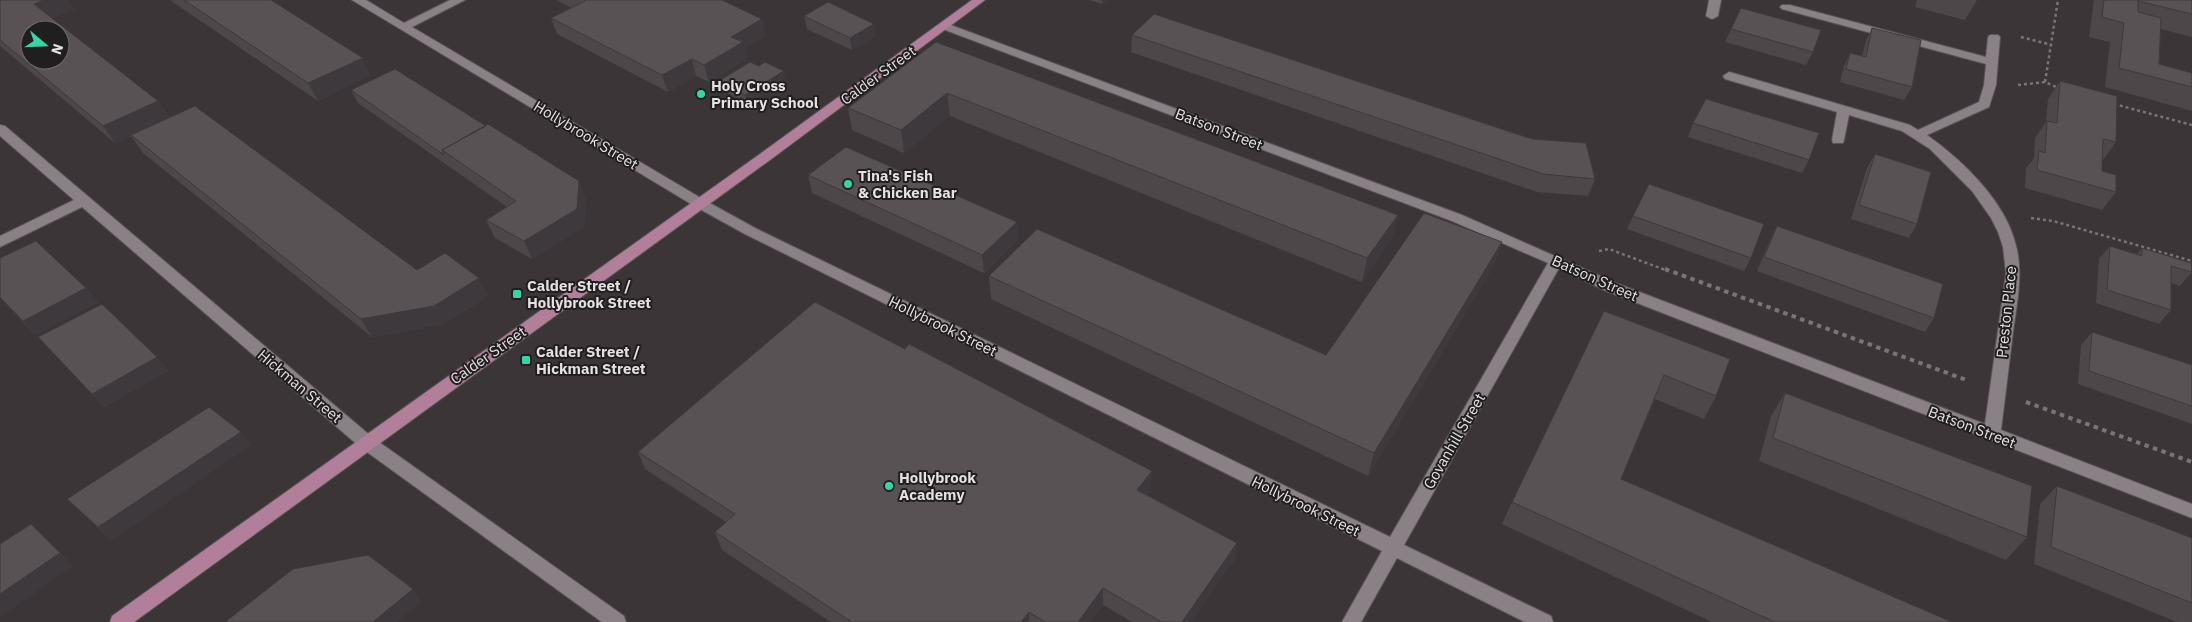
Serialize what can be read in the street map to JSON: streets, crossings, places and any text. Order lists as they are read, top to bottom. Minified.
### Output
{"streets":{"main road":["Calder Street"],"street":["Batson Street","Hollybrook Street","Preston Place","Hickman Street","Govanhill Street"]},"crossings":[["Calder Street","Batson Street"],["Calder Street","Hollybrook Street"],["Calder Street","Hickman Street"],["Batson Street","Preston Place"],["Batson Street","Govanhill Street"],["Hollybrook Street","Govanhill Street"]],"places":{"other":["Holy Cross Primary School","Tina's Fish & Chicken Bar","Hollybrook Academy"],"transit":["Calder Street / Hollybrook Street","Calder Street / Hickman Street"]},"north":"right"}
